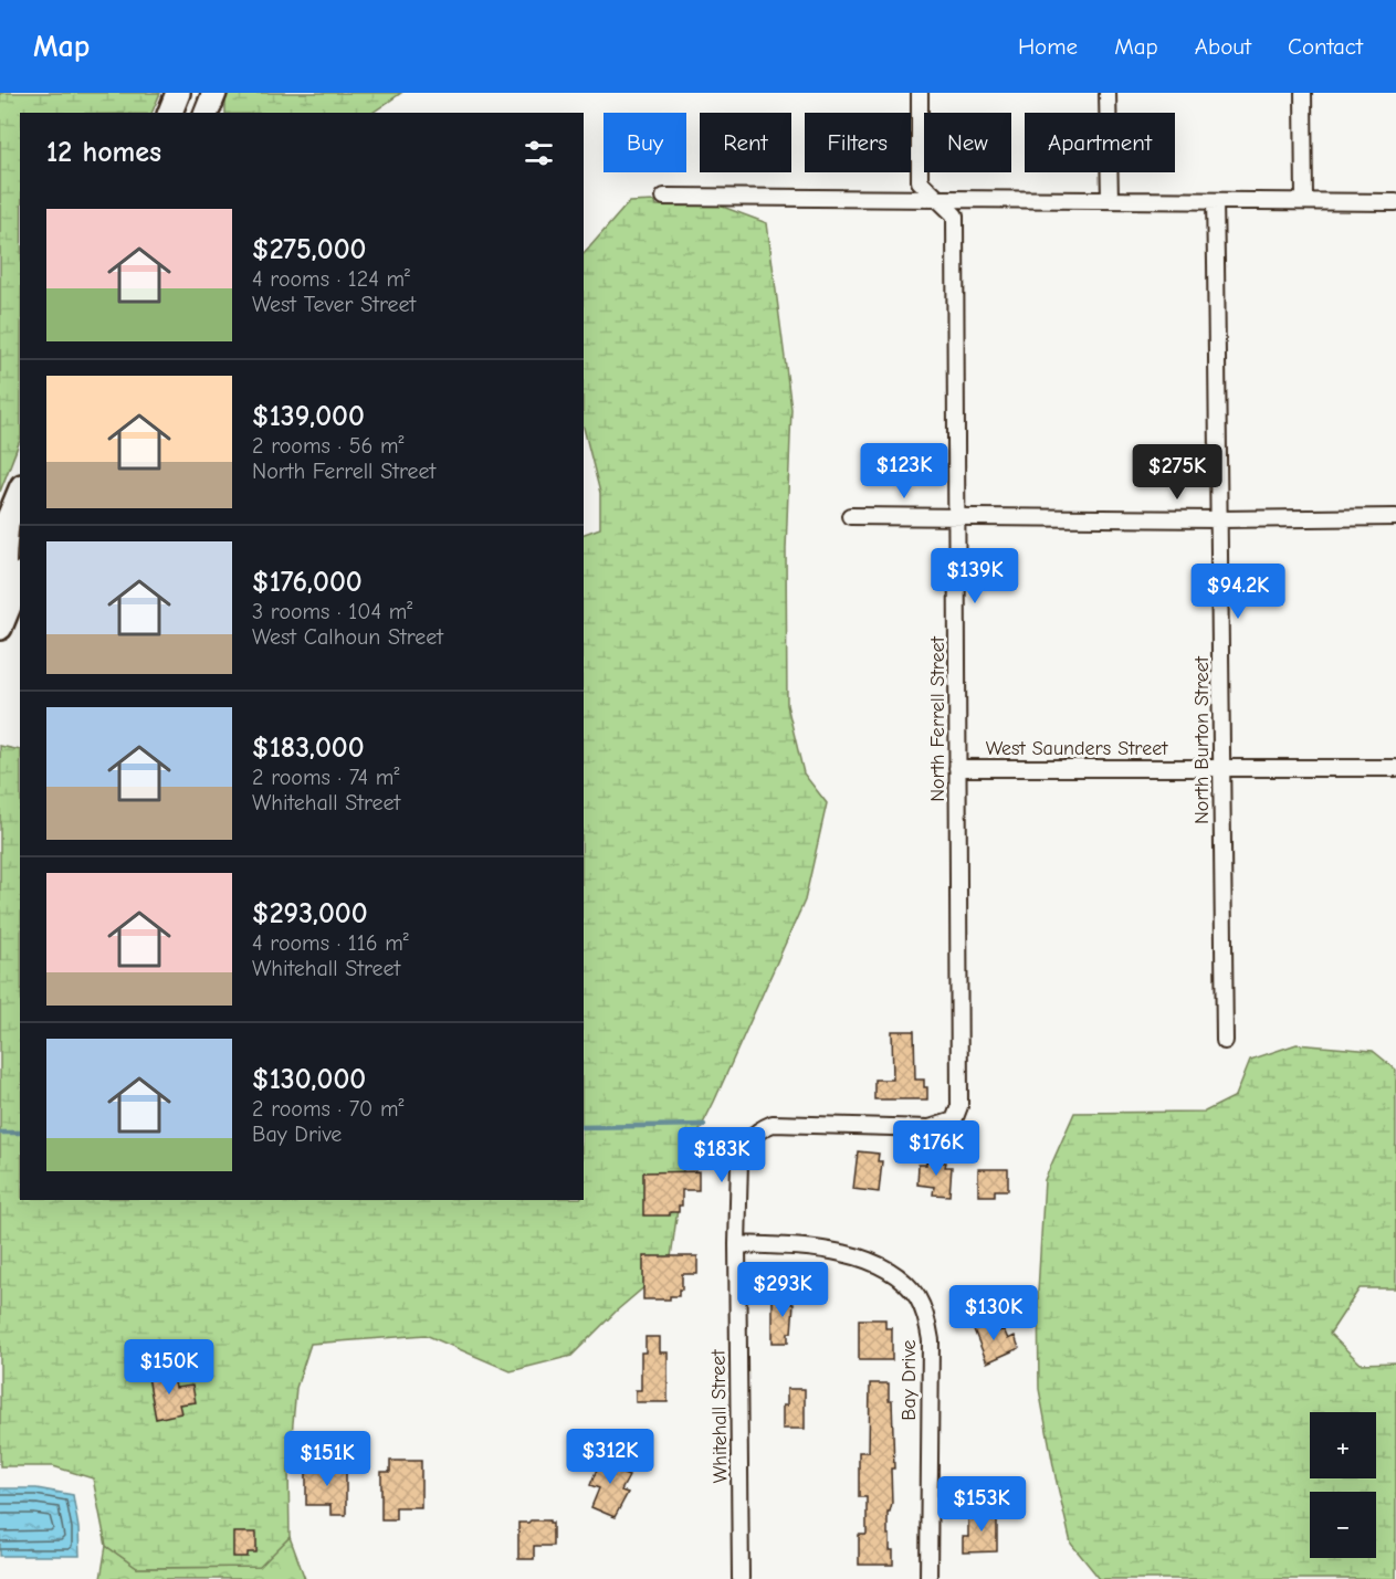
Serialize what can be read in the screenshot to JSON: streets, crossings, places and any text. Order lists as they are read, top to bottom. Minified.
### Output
{"streets":{"street":["North Ferrell Street","North Burton Street","West Saunders Street","Bay Drive","Whitehall Street"]},"crossings":[["North Ferrell Street","West Saunders Street"],["North Ferrell Street","Whitehall Street"],["North Burton Street","West Saunders Street"],["Bay Drive","Whitehall Street"]],"page":{"header":"Map","nav":["Home","Map","About","Contact"],"chip":["Buy","Rent","Filters","New","Apartment"],"heading":"12 homes","list":[{"name":"$275,000","note":"4 rooms · 124 m² · West Tever Street"},{"name":"$139,000","note":"2 rooms · 56 m² · North Ferrell Street"},{"name":"$176,000","note":"3 rooms · 104 m² · West Calhoun Street"},{"name":"$183,000","note":"2 rooms · 74 m² · Whitehall Street"},{"name":"$293,000","note":"4 rooms · 116 m² · Whitehall Street"},{"name":"$130,000","note":"2 rooms · 70 m² · Bay Drive"}],"price":["$123K","$275K","$139K","$94.2K","$176K","$183K","$293K","$130K","$150K","$312K","$151K","$153K"],"map_buttons":["+","−"]}}
